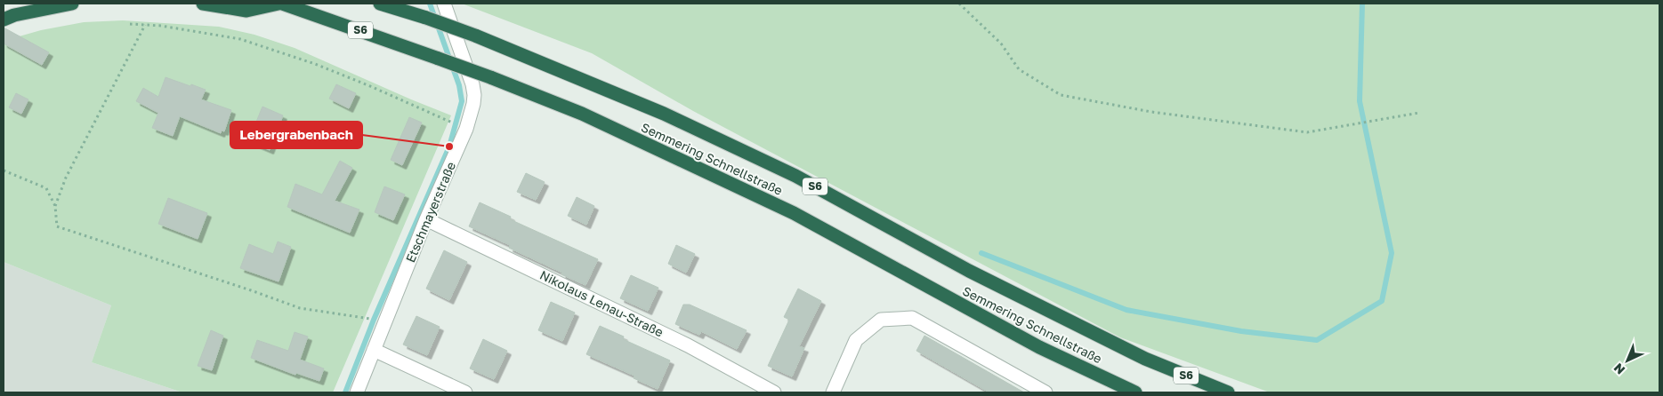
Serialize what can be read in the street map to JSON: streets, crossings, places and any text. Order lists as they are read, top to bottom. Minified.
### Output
{"streets":{"highway":["S6","Semmering Schnellstraße"],"street":["Etschmayerstraße","Nikolaus Lenau-Straße"]},"crossings":[["Etschmayerstraße","Nikolaus Lenau-Straße"]],"places":["Lebergrabenbach"],"north":"bottom left"}
